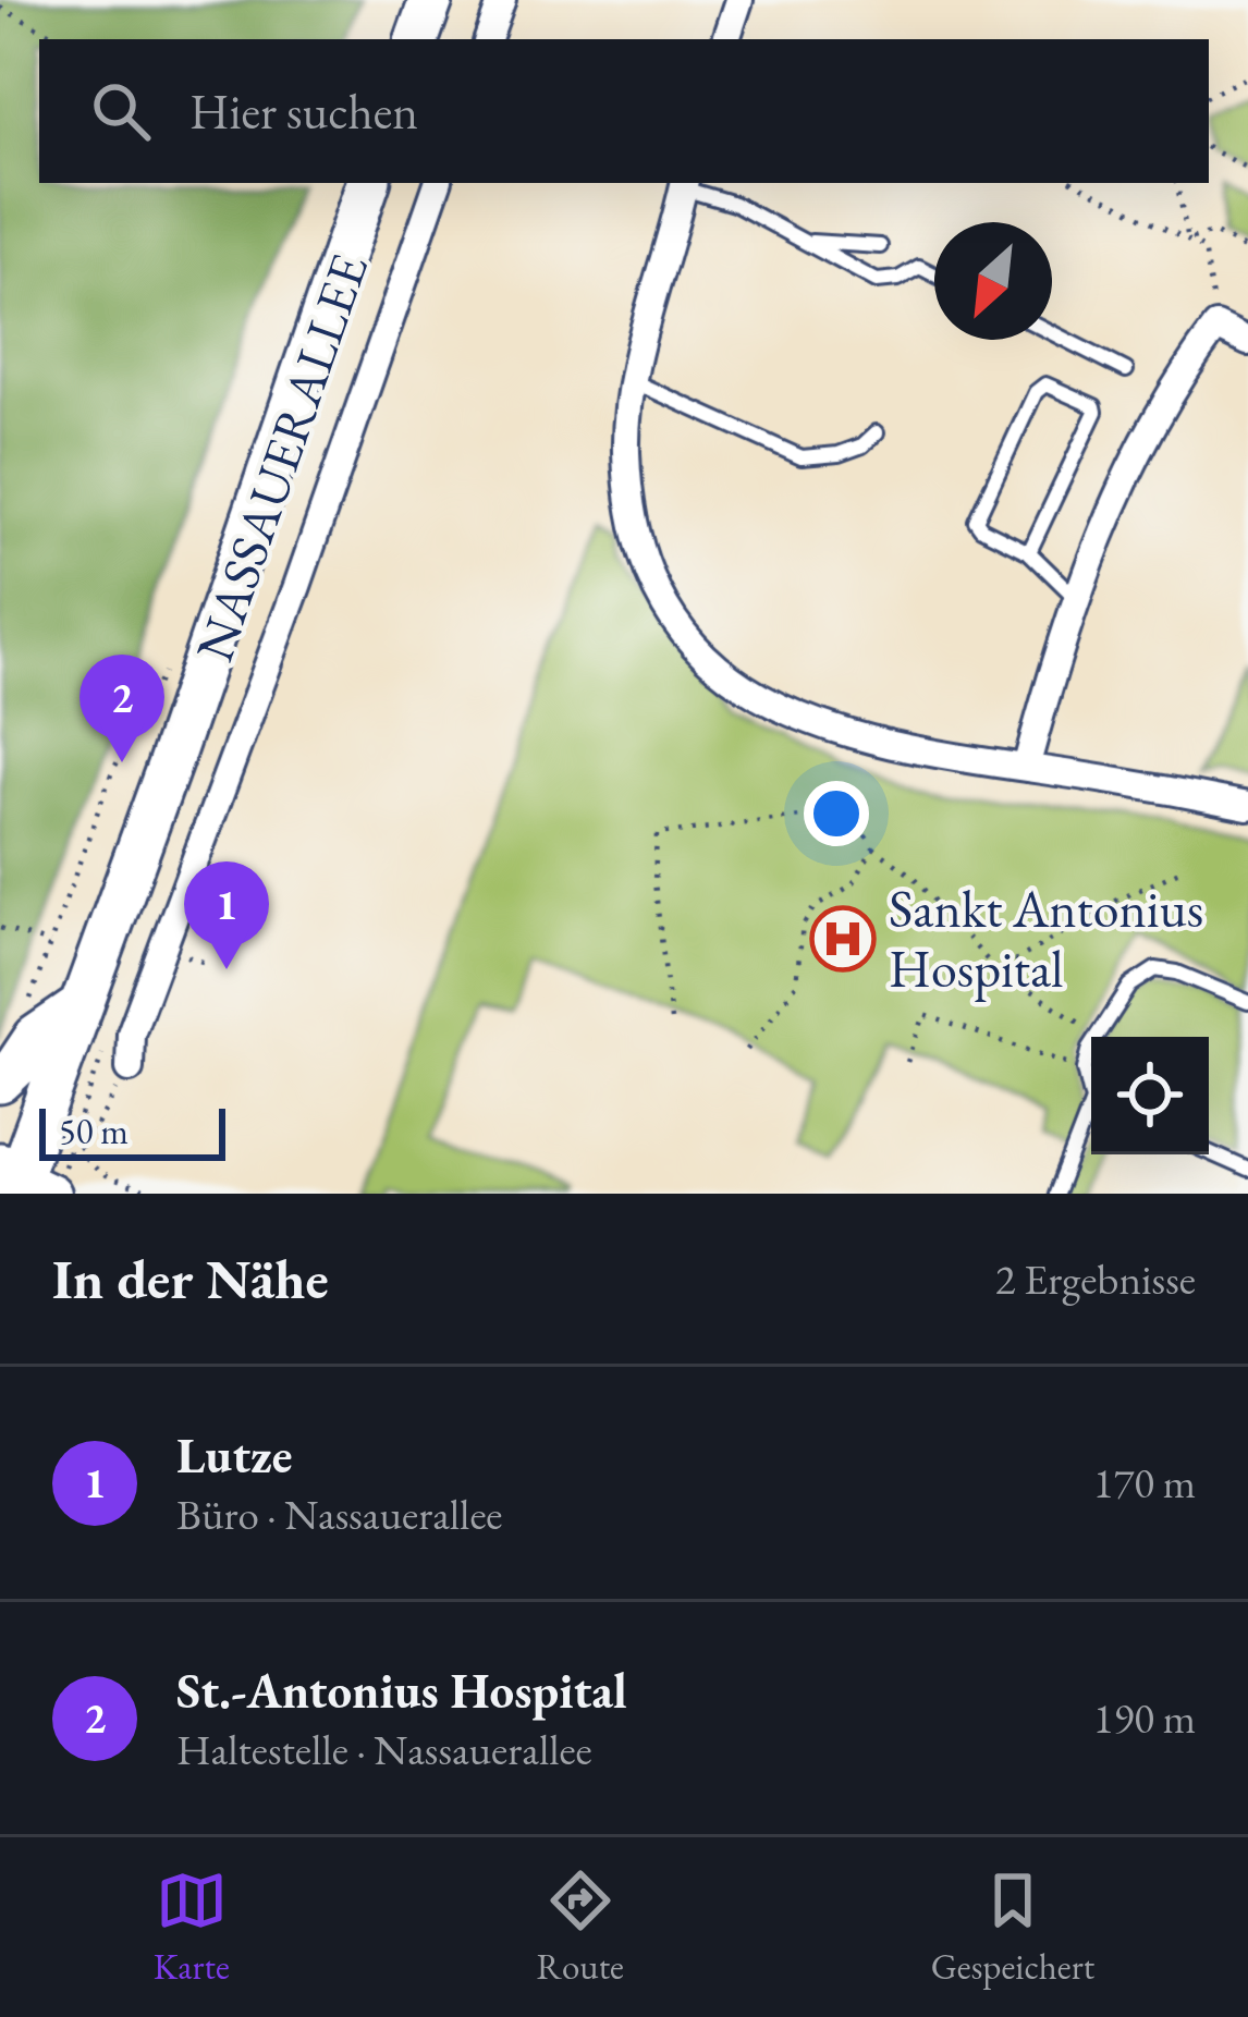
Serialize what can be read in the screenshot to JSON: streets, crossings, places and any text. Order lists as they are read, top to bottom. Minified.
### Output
{"streets":{"main road":["NASSAUERALLEE"]},"places":{"hospital":["Sankt Antonius Hospital"]},"scale_bar":"50 m","north":"bottom left","page":{"search":"Hier suchen","pins":["2","1"],"scale":"50 m","heading":["In der Nähe","2 Ergebnisse"],"list":[{"mark":"1","name":"Lutze","note":"Büro · Nassauerallee","value":"170 m"},{"mark":"2","name":"St.-Antonius Hospital","note":"Haltestelle · Nassauerallee","value":"190 m"}],"nav":["Karte","Route","Gespeichert"]}}
